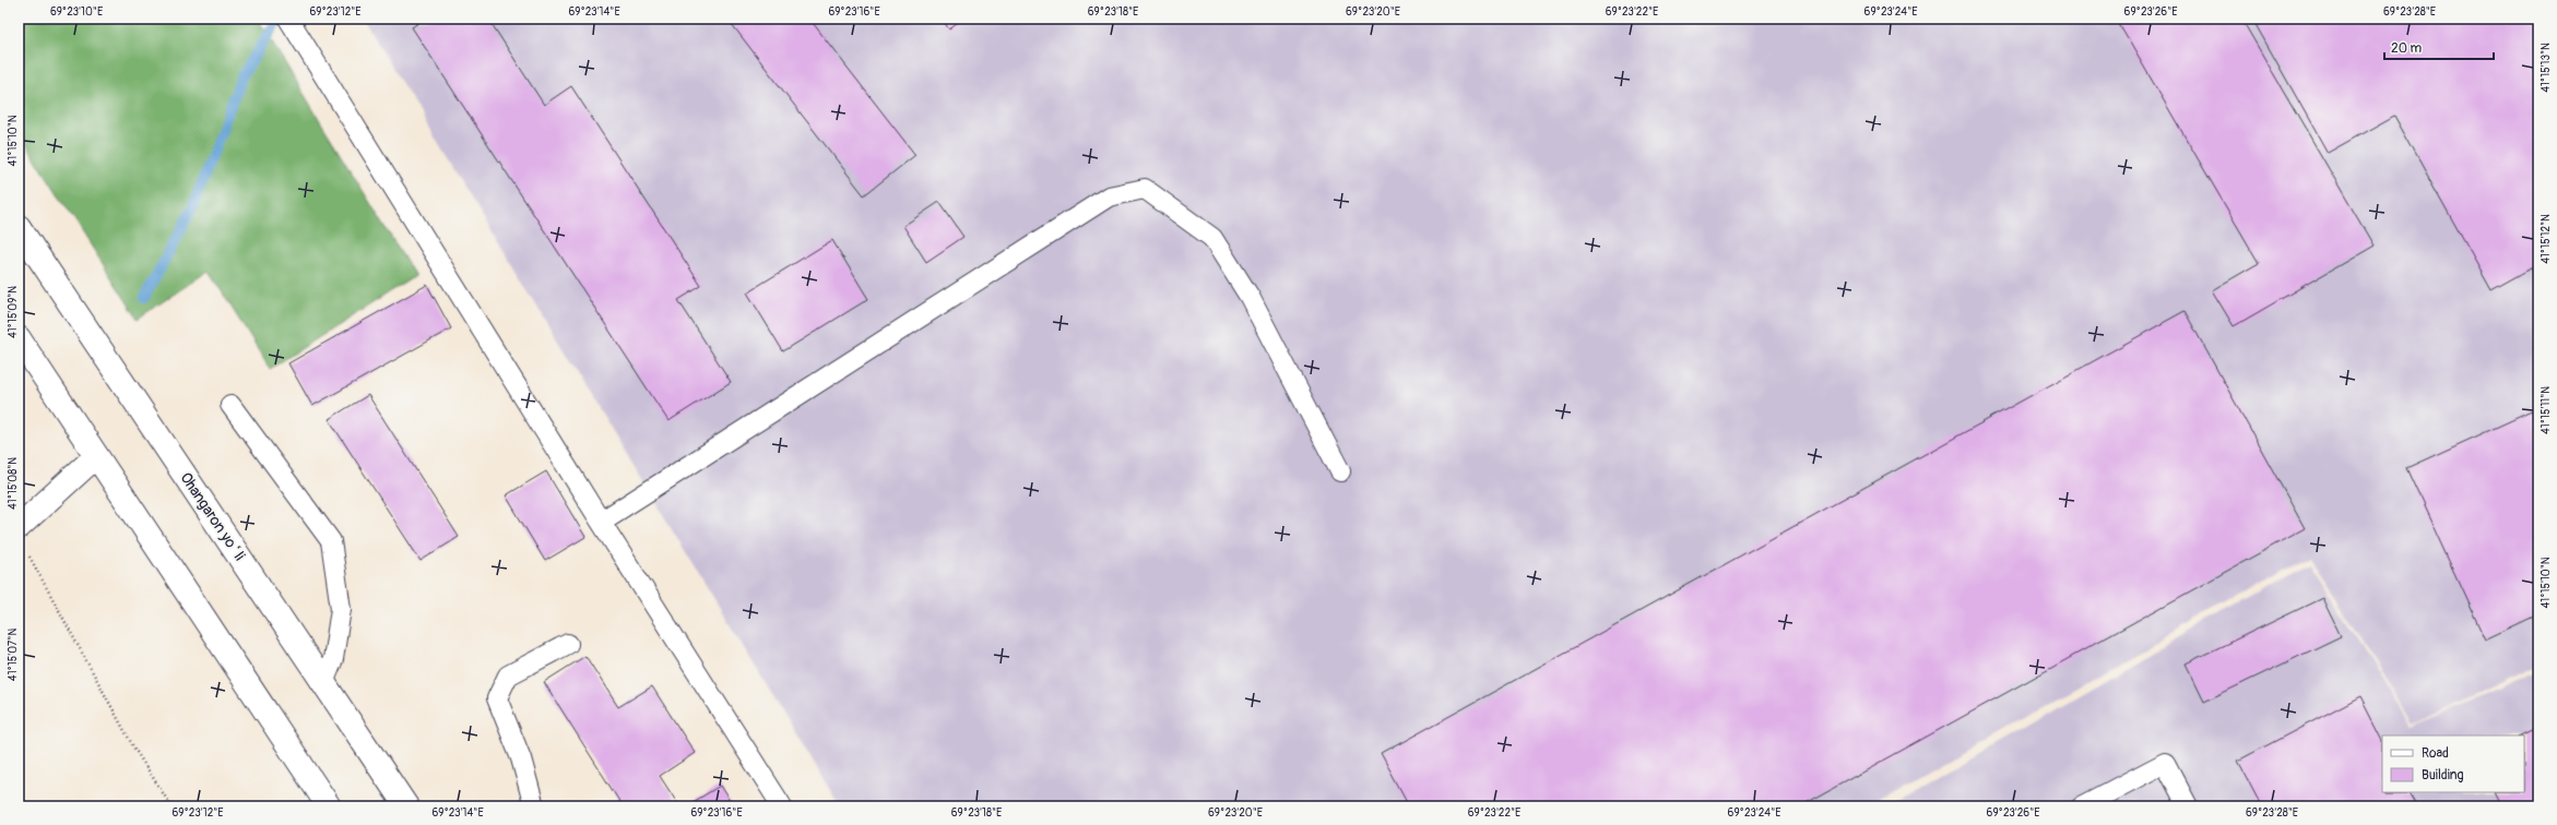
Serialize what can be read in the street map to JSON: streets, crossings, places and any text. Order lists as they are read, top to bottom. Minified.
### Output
{"streets":{"main road":["Ohangaron yoʻli"]},"legend":["Road","Building"],"scale_bar":"20 m","coordinates":["69°23'10\"E","69°23'12\"E","69°23'14\"E","69°23'16\"E","69°23'18\"E","69°23'20\"E","69°23'22\"E","69°23'24\"E","69°23'26\"E","69°23'28\"E","41°15'13\"N","41°15'10\"N","41°15'12\"N","41°15'09\"N","41°15'11\"N","41°15'08\"N","41°15'07\"N"]}
